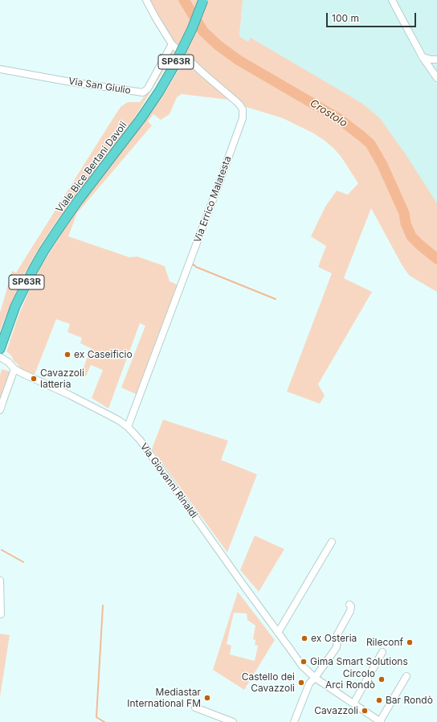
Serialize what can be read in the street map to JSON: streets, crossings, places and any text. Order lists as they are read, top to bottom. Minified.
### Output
{"streets":{"highway":["SP63R","Viale Bice Bertani Davoli"],"street":["Via San Giulio","Via Errico Malatesta","Via Giovanni Rinaldi"]},"crossings":[["Via San Giulio","Via Errico Malatesta"],["Via Errico Malatesta","Via Giovanni Rinaldi"]],"water":["Crostolo"],"places":["ex Caseificio","Cavazzoli latteria","ex Osteria","Rileconf","Gima Smart Solutions","Circolo Arci Rondò","Castello dei Cavazzoli","Mediastar International FM","Bar Rondò","Cavazzoli"],"scale_bar":"100 m"}
